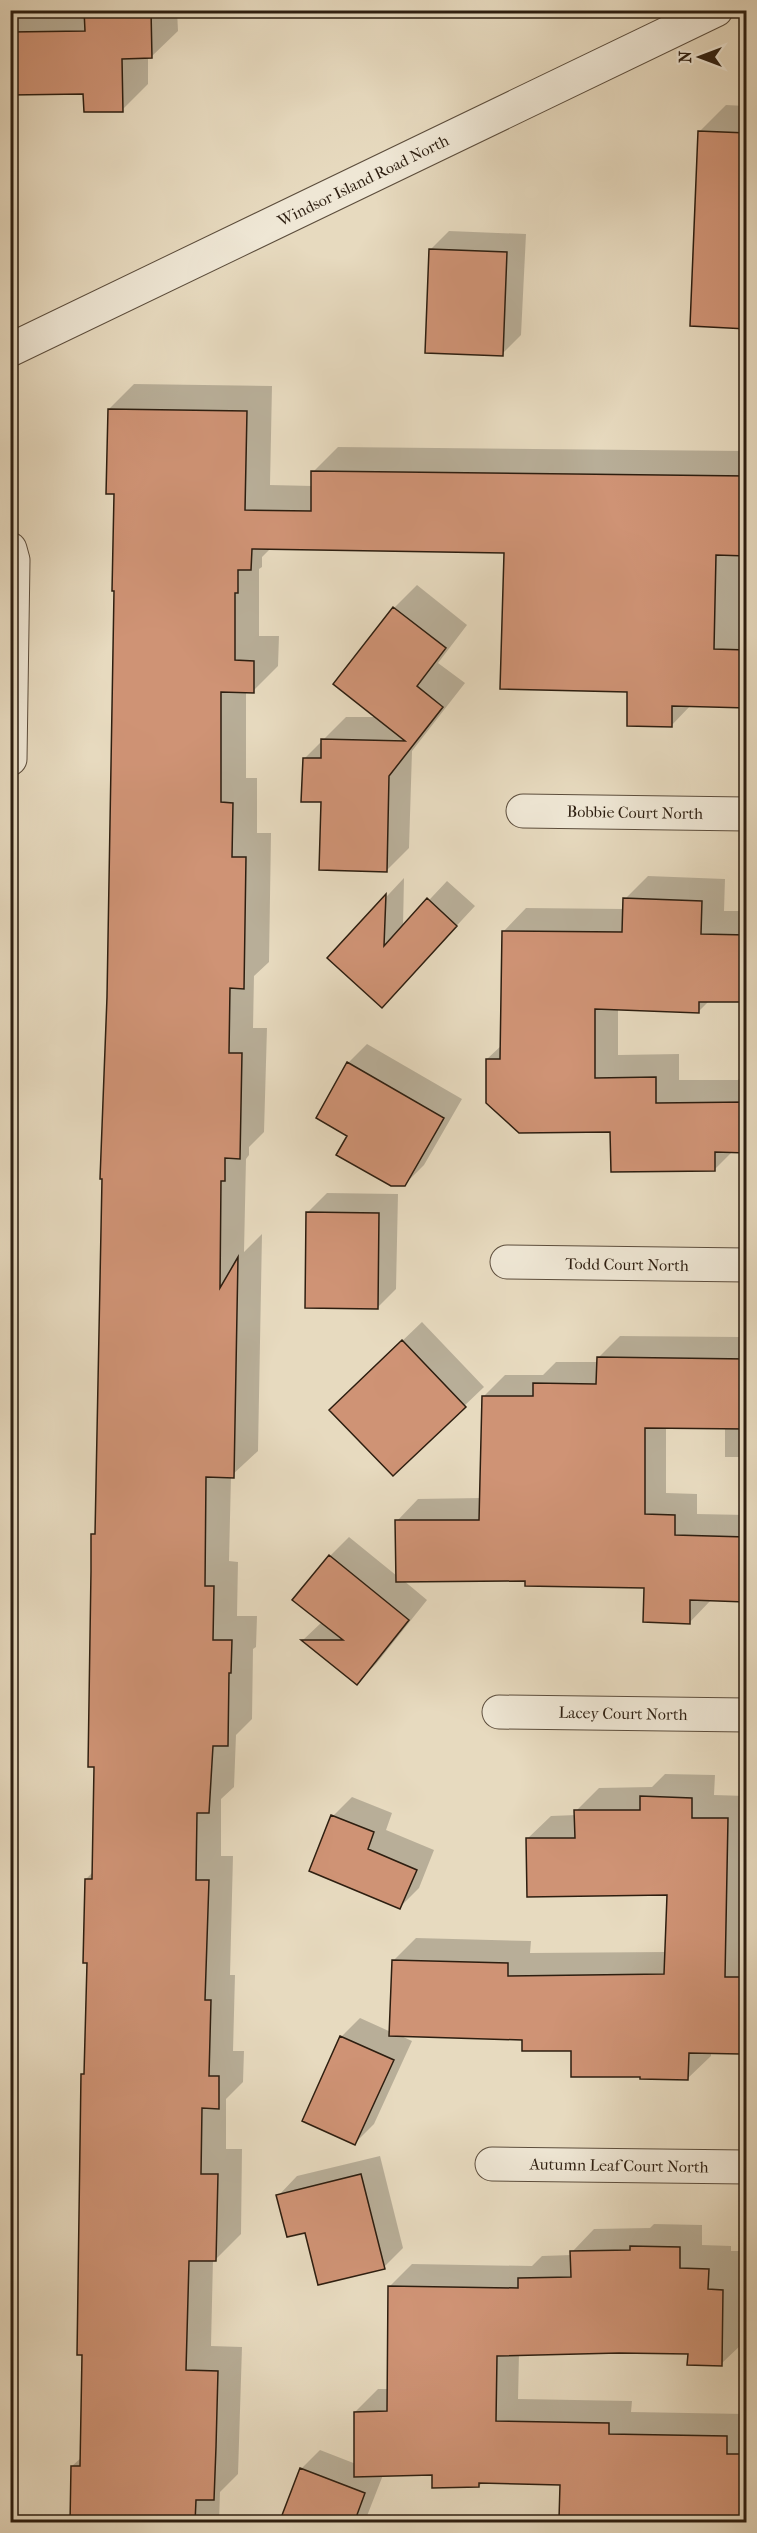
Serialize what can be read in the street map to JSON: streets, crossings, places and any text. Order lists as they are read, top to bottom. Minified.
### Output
{"streets":{"street":["Windsor Island Road North","Bobbie Court North","Todd Court North","Lacey Court North","Autumn Leaf Court North"]},"north":"left"}
